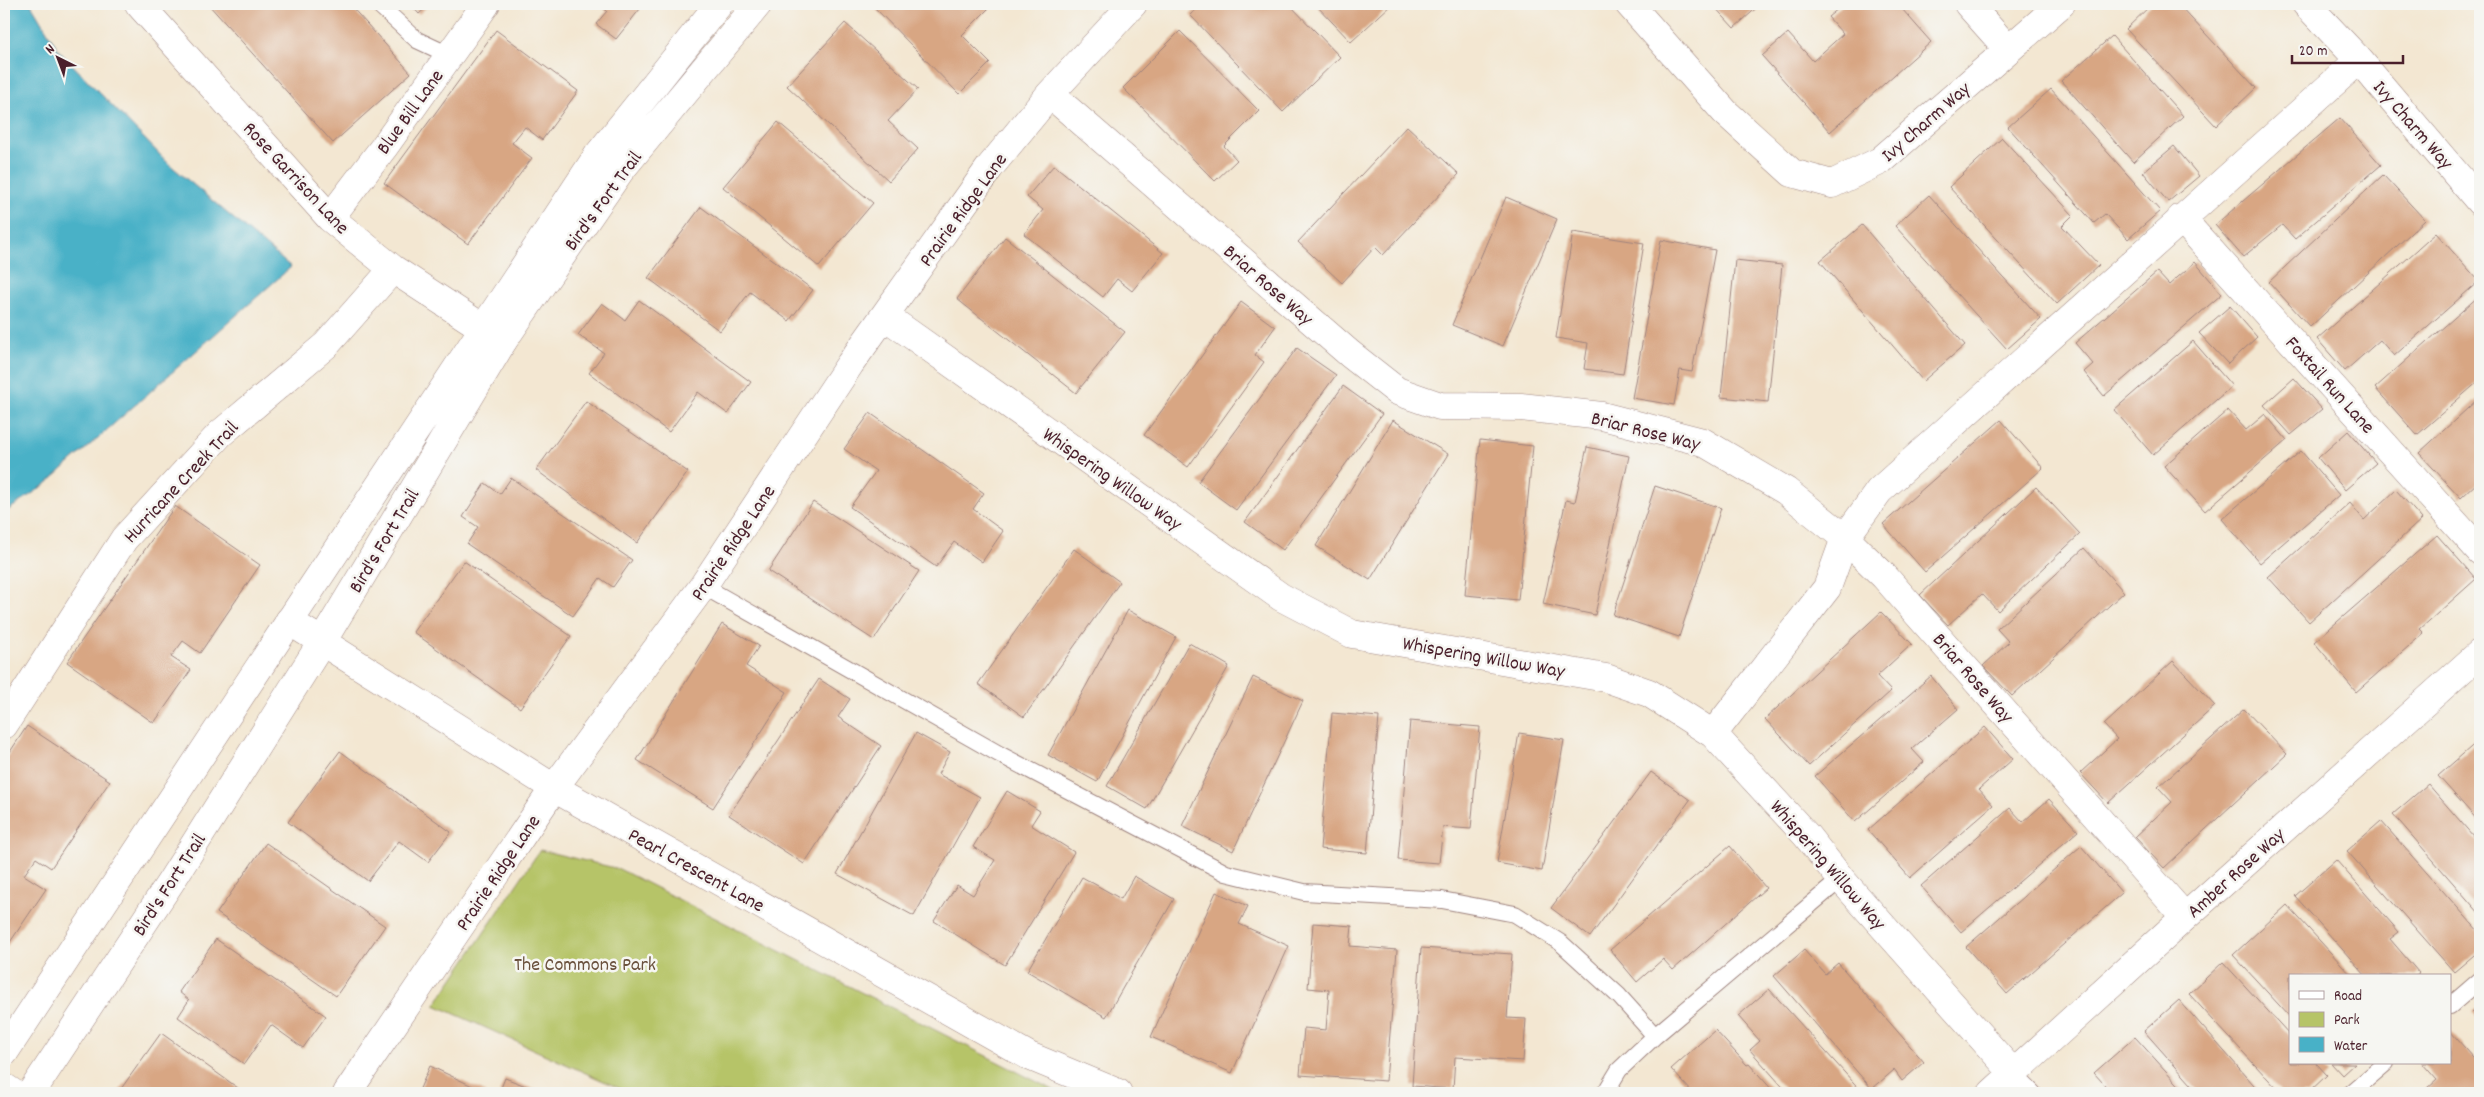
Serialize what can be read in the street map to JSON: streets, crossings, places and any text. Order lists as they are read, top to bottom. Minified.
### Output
{"streets":{"street":["Blue Bill Lane","Ivy Charm Way","Rose Garrison Lane","Bird's Fort Trail","Prairie Ridge Lane","Briar Rose Way","Foxtail Run Lane","Whispering Willow Way","Hurricane Creek Trail","Pearl Crescent Lane","Amber Rose Way"]},"crossings":[["Blue Bill Lane","Rose Garrison Lane"],["Rose Garrison Lane","Bird's Fort Trail"],["Rose Garrison Lane","Hurricane Creek Trail"],["Bird's Fort Trail","Pearl Crescent Lane"],["Prairie Ridge Lane","Briar Rose Way"],["Prairie Ridge Lane","Whispering Willow Way"],["Prairie Ridge Lane","Pearl Crescent Lane"],["Briar Rose Way","Amber Rose Way"],["Whispering Willow Way","Amber Rose Way"]],"parks":["The Commons Park"],"legend":["Road","Park","Water"],"scale_bar":"20 m","north":"top left"}
